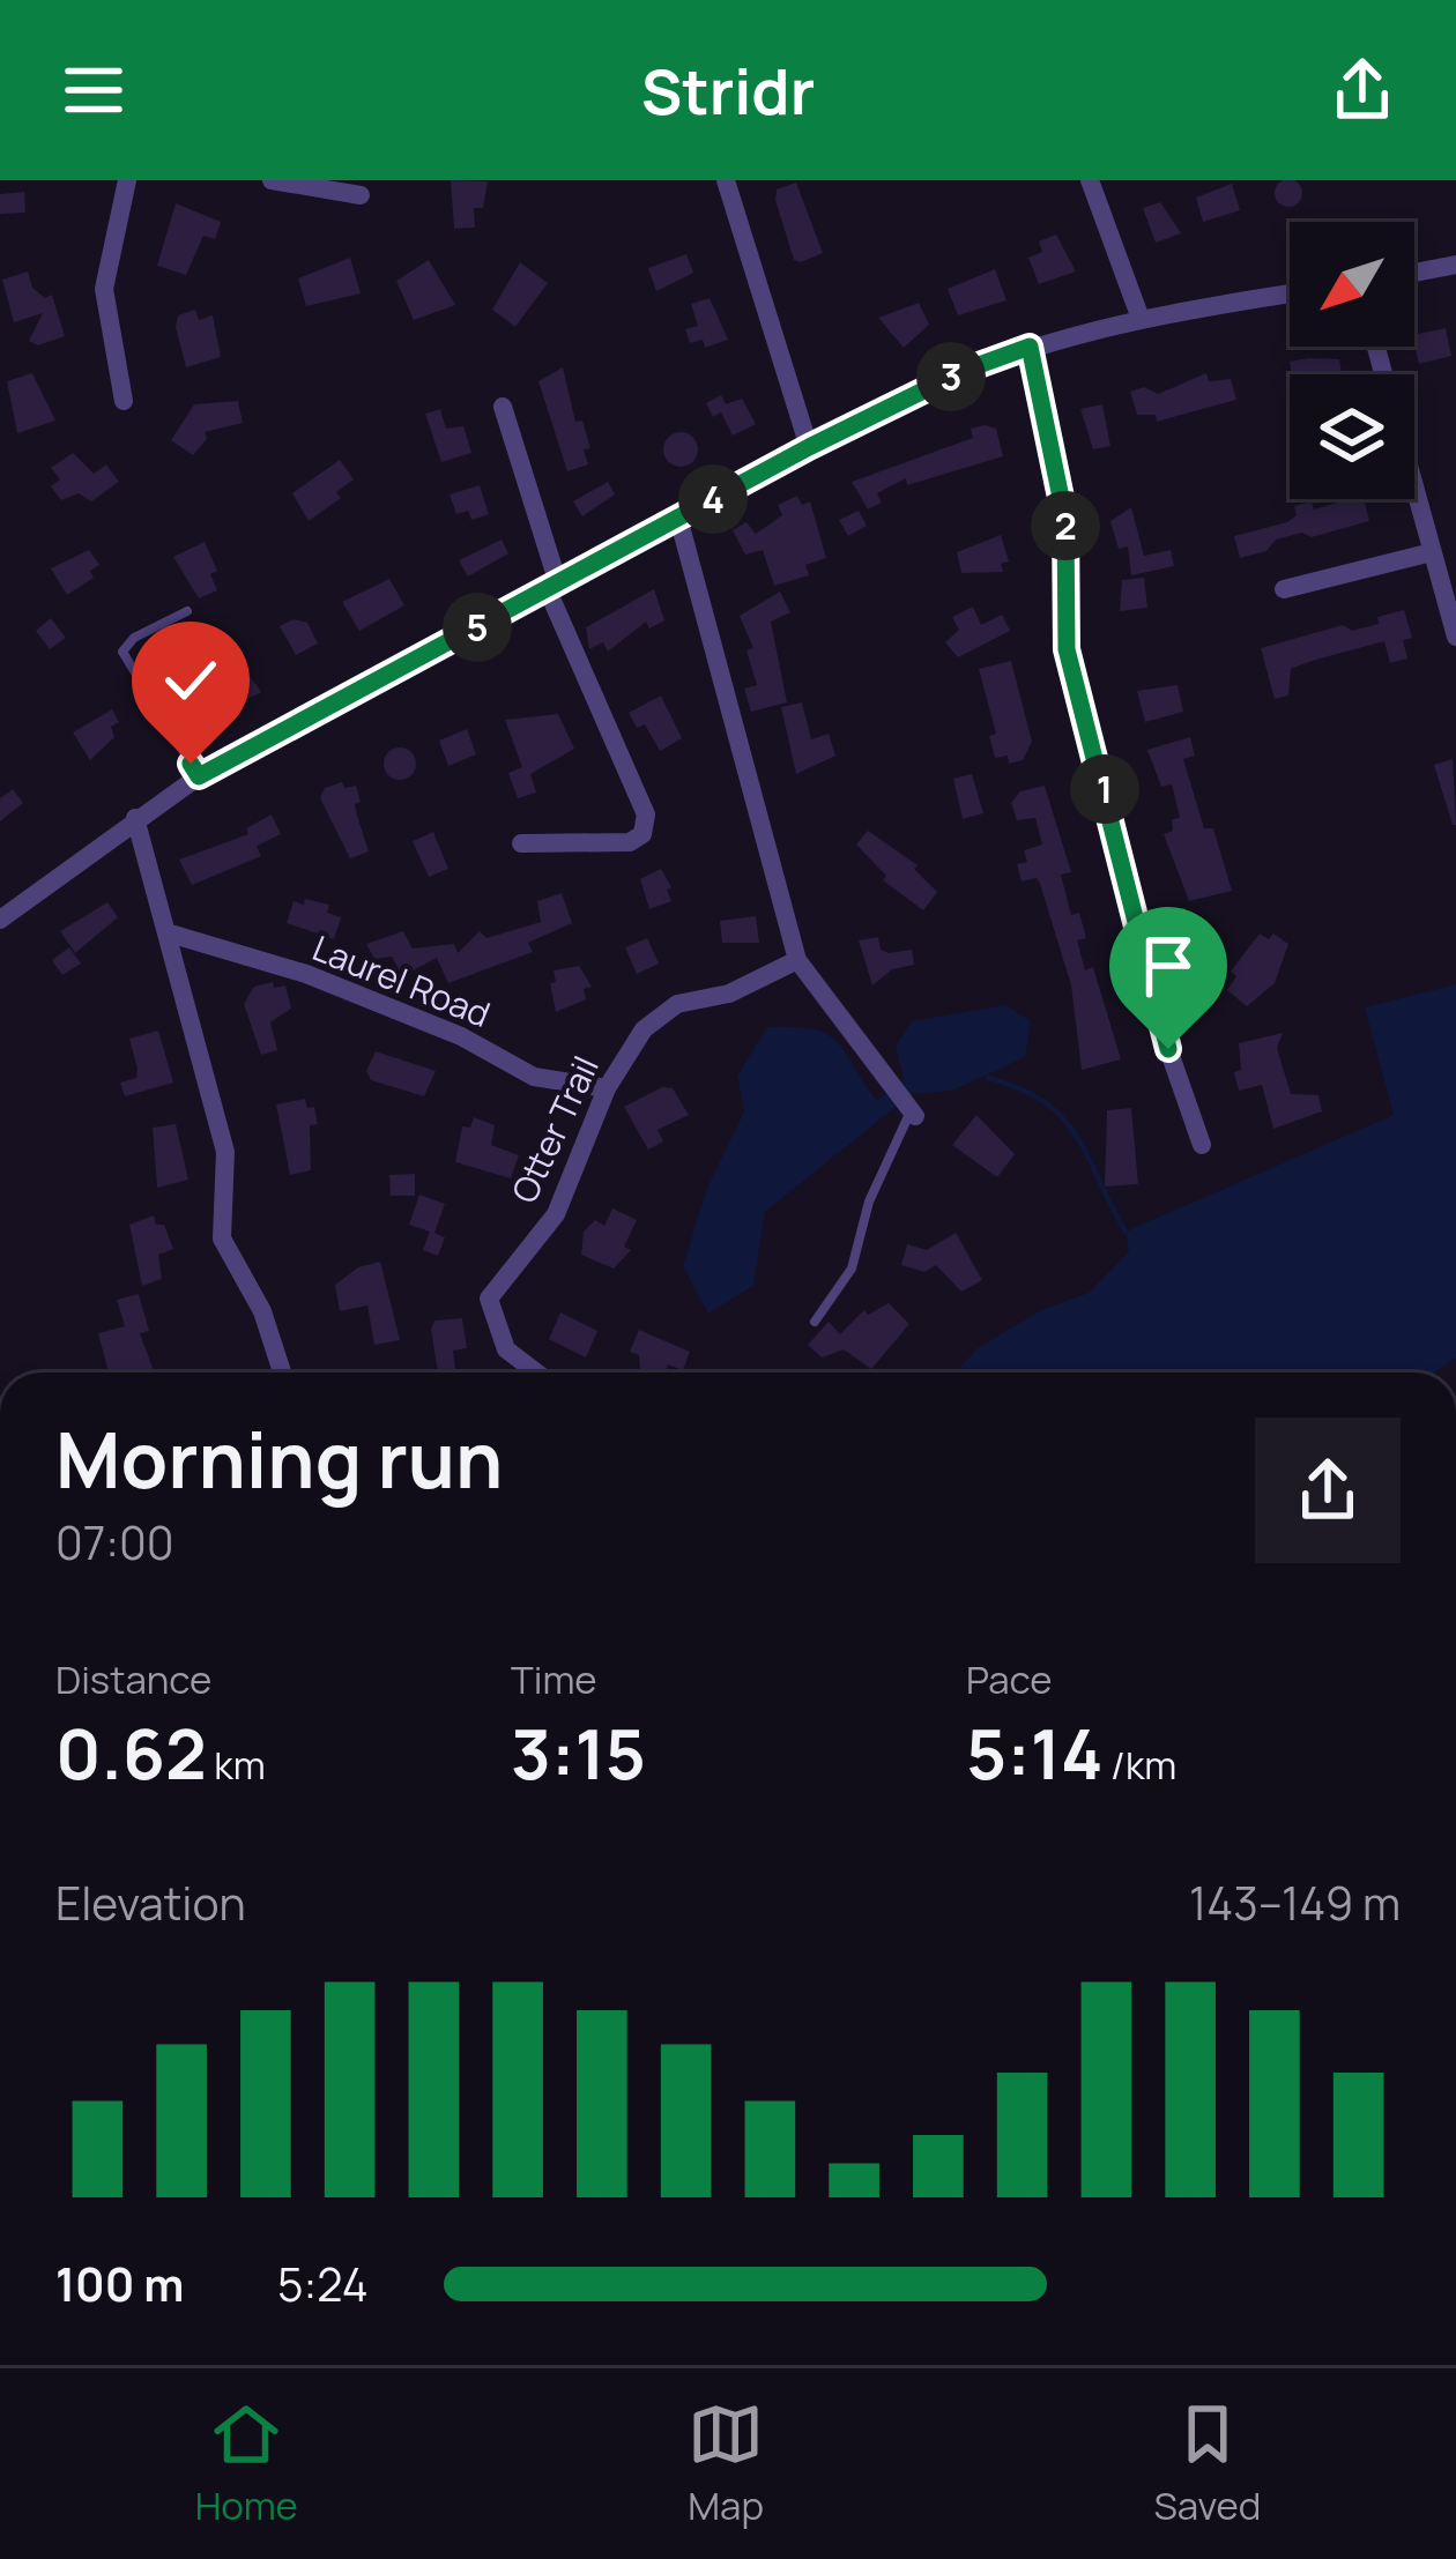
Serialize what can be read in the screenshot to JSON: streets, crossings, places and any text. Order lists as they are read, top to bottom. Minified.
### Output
{"streets":{"street":["Laurel Road","Otter Trail"]},"crossings":[["Laurel Road","Otter Trail"]],"north":"bottom left","page":{"header":"Stridr","pins":["3","4","2","5","1"],"heading":["Morning run","07:00"],"stats":[["Distance","0.62 km"],["Time","3:15"],["Pace","5:14 /km"]],"chart":["Elevation","143–149 m"],"list":[{"name":"100 m","note":"5:24"}],"tabs":["Home","Map","Saved"]}}
